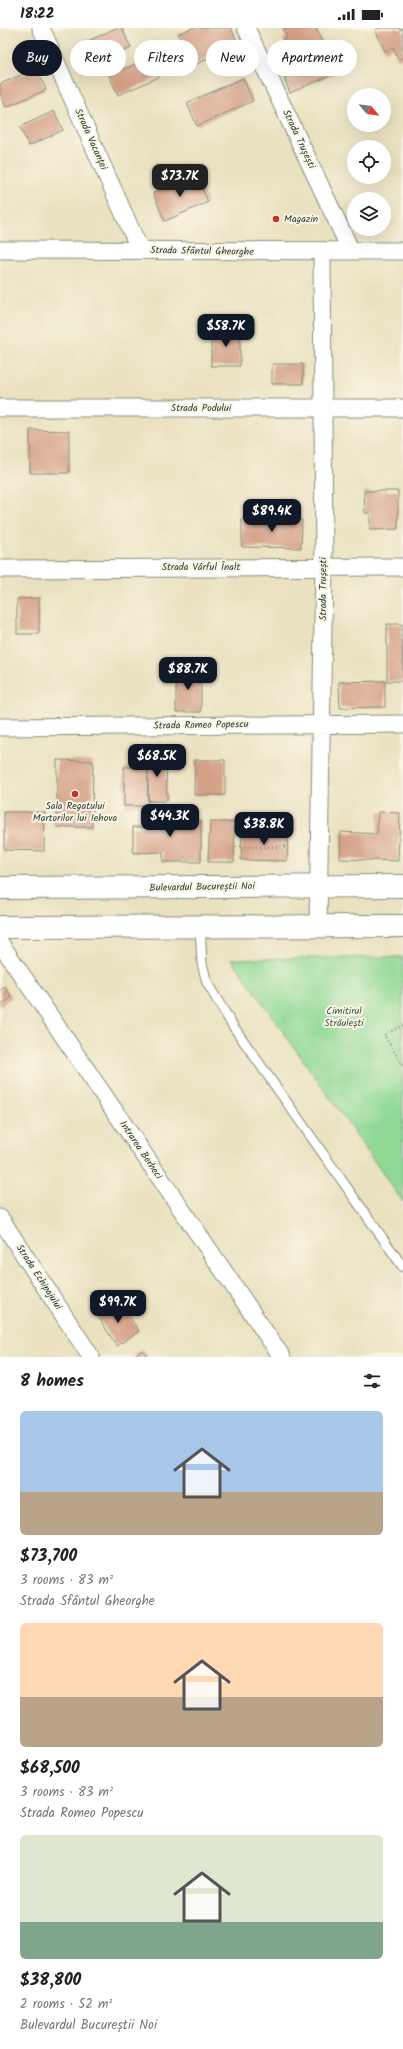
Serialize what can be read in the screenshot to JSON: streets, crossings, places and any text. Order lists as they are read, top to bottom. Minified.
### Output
{"streets":{"main road":["Bulevardul Bucureștii Noi"],"street":["Strada Vacanței","Strada Trușești","Strada Sfântul Gheorghe","Strada Podului","Strada Vârful Înalt","Strada Romeo Popescu","Intrarea Berheci","Strada Echipajului"]},"crossings":[["Strada Vacanței","Strada Sfântul Gheorghe"],["Strada Trușești","Strada Sfântul Gheorghe"],["Strada Trușești","Strada Podului"],["Strada Trușești","Strada Vârful Înalt"],["Strada Trușești","Strada Romeo Popescu"],["Strada Trușești","Bulevardul Bucureștii Noi"]],"parks":["Cimitirul Străulești"],"places":["Magazin","Sala Regatului Martorilor lui Iehova"],"north":"bottom right","page":{"status":"18:22","chip":["Buy","Rent","Filters","New","Apartment"],"price":["$73.7K","$58.7K","$89.4K","$88.7K","$68.5K","$44.3K","$38.8K","$99.7K"],"heading":"8 homes","list":[{"name":"$73,700","note":"3 rooms · 83 m² · Strada Sfântul Gheorghe"},{"name":"$68,500","note":"3 rooms · 83 m² · Strada Romeo Popescu"},{"name":"$38,800","note":"2 rooms · 52 m² · Bulevardul Bucureștii Noi"}]}}
